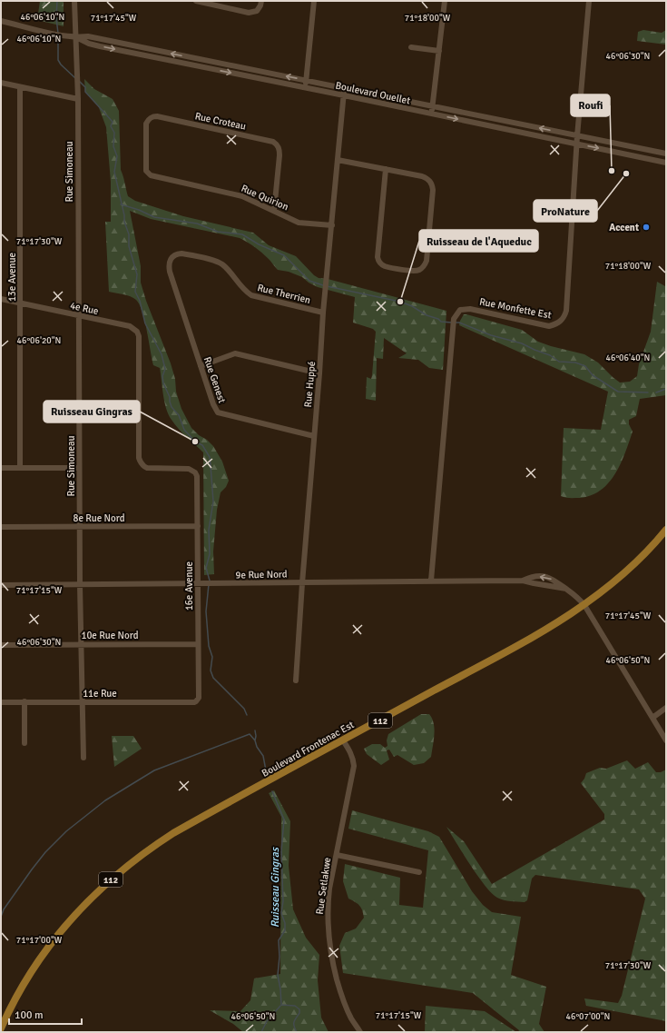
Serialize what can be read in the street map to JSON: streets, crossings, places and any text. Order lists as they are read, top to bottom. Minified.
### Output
{"streets":{"main road":["112","Boulevard Frontenac Est"],"street":["Boulevard Ouellet","Rue Croteau","Rue Simoneau","Rue Quirion","13e Avenue","Rue Therrien","4e Rue","Rue Monfette Est","Rue Genest","Rue Huppé","8e Rue Nord","9e Rue Nord","16e Avenue","10e Rue Nord","11e Rue","Rue Setlakwe"]},"crossings":[["Boulevard Ouellet","Rue Simoneau"],["Boulevard Ouellet","Rue Monfette Est"],["Boulevard Ouellet","Rue Huppé"],["Rue Croteau","Rue Quirion"],["Rue Simoneau","4e Rue"],["Rue Simoneau","8e Rue Nord"],["Rue Simoneau","9e Rue Nord"],["Rue Simoneau","10e Rue Nord"],["Rue Simoneau","11e Rue"],["Rue Quirion","Rue Huppé"],["13e Avenue","4e Rue"],["Rue Therrien","Rue Genest"],["Rue Therrien","Rue Huppé"],["4e Rue","16e Avenue"],["Rue Monfette Est","9e Rue Nord"],["Rue Genest","Rue Huppé"],["Rue Huppé","9e Rue Nord"],["8e Rue Nord","16e Avenue"],["9e Rue Nord","16e Avenue"],["9e Rue Nord","Boulevard Frontenac Est"],["16e Avenue","10e Rue Nord"],["16e Avenue","11e Rue"],["Boulevard Frontenac Est","Rue Setlakwe"]],"water":["Ruisseau Gingras"],"places":["Roufi","ProNature","Accent","Ruisseau de l'Aqueduc","Ruisseau Gingras"],"scale_bar":"100 m","coordinates":["46°06'10\"N","71°17'45\"W","71°18'00\"W","46°06'30\"N","71°17'30\"W","46°06'20\"N","46°06'40\"N","71°17'15\"W","46°06'50\"N","71°17'00\"W","46°07'00\"N"]}
